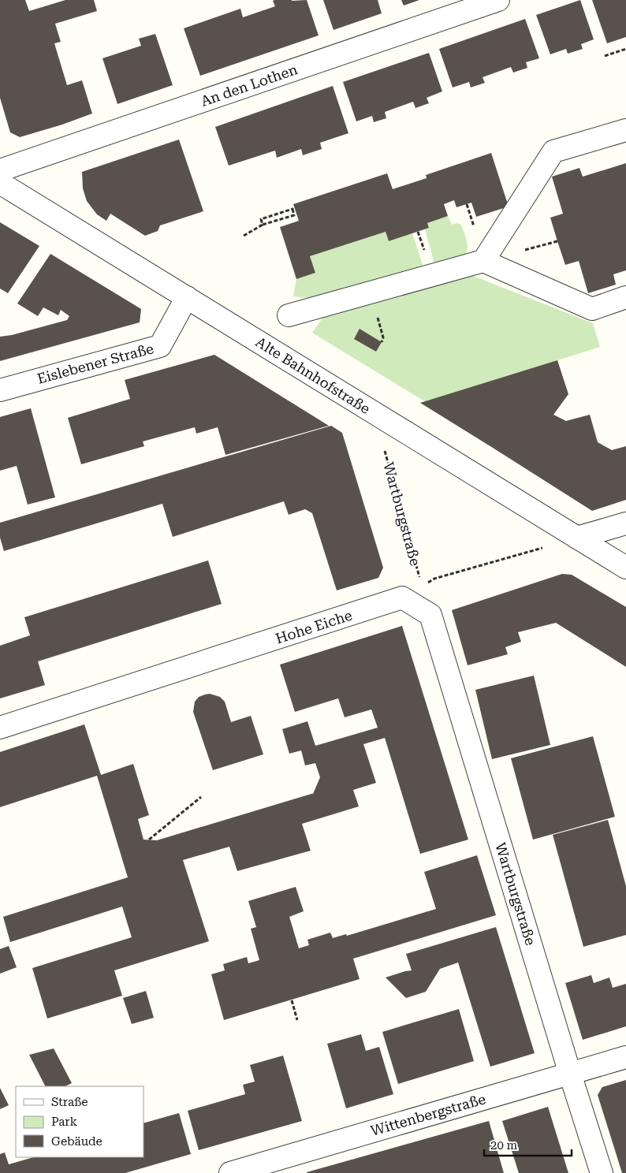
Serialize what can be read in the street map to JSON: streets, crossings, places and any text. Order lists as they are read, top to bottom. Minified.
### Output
{"streets":{"street":["An den Lothen","Eislebener Straße","Alte Bahnhofstraße","Wartburgstraße","Hohe Eiche","Wittenbergstraße"]},"crossings":[["Eislebener Straße","Alte Bahnhofstraße"],["Wartburgstraße","Hohe Eiche"],["Wartburgstraße","Wittenbergstraße"]],"legend":["Straße","Park","Gebäude"],"scale_bar":"20 m"}
